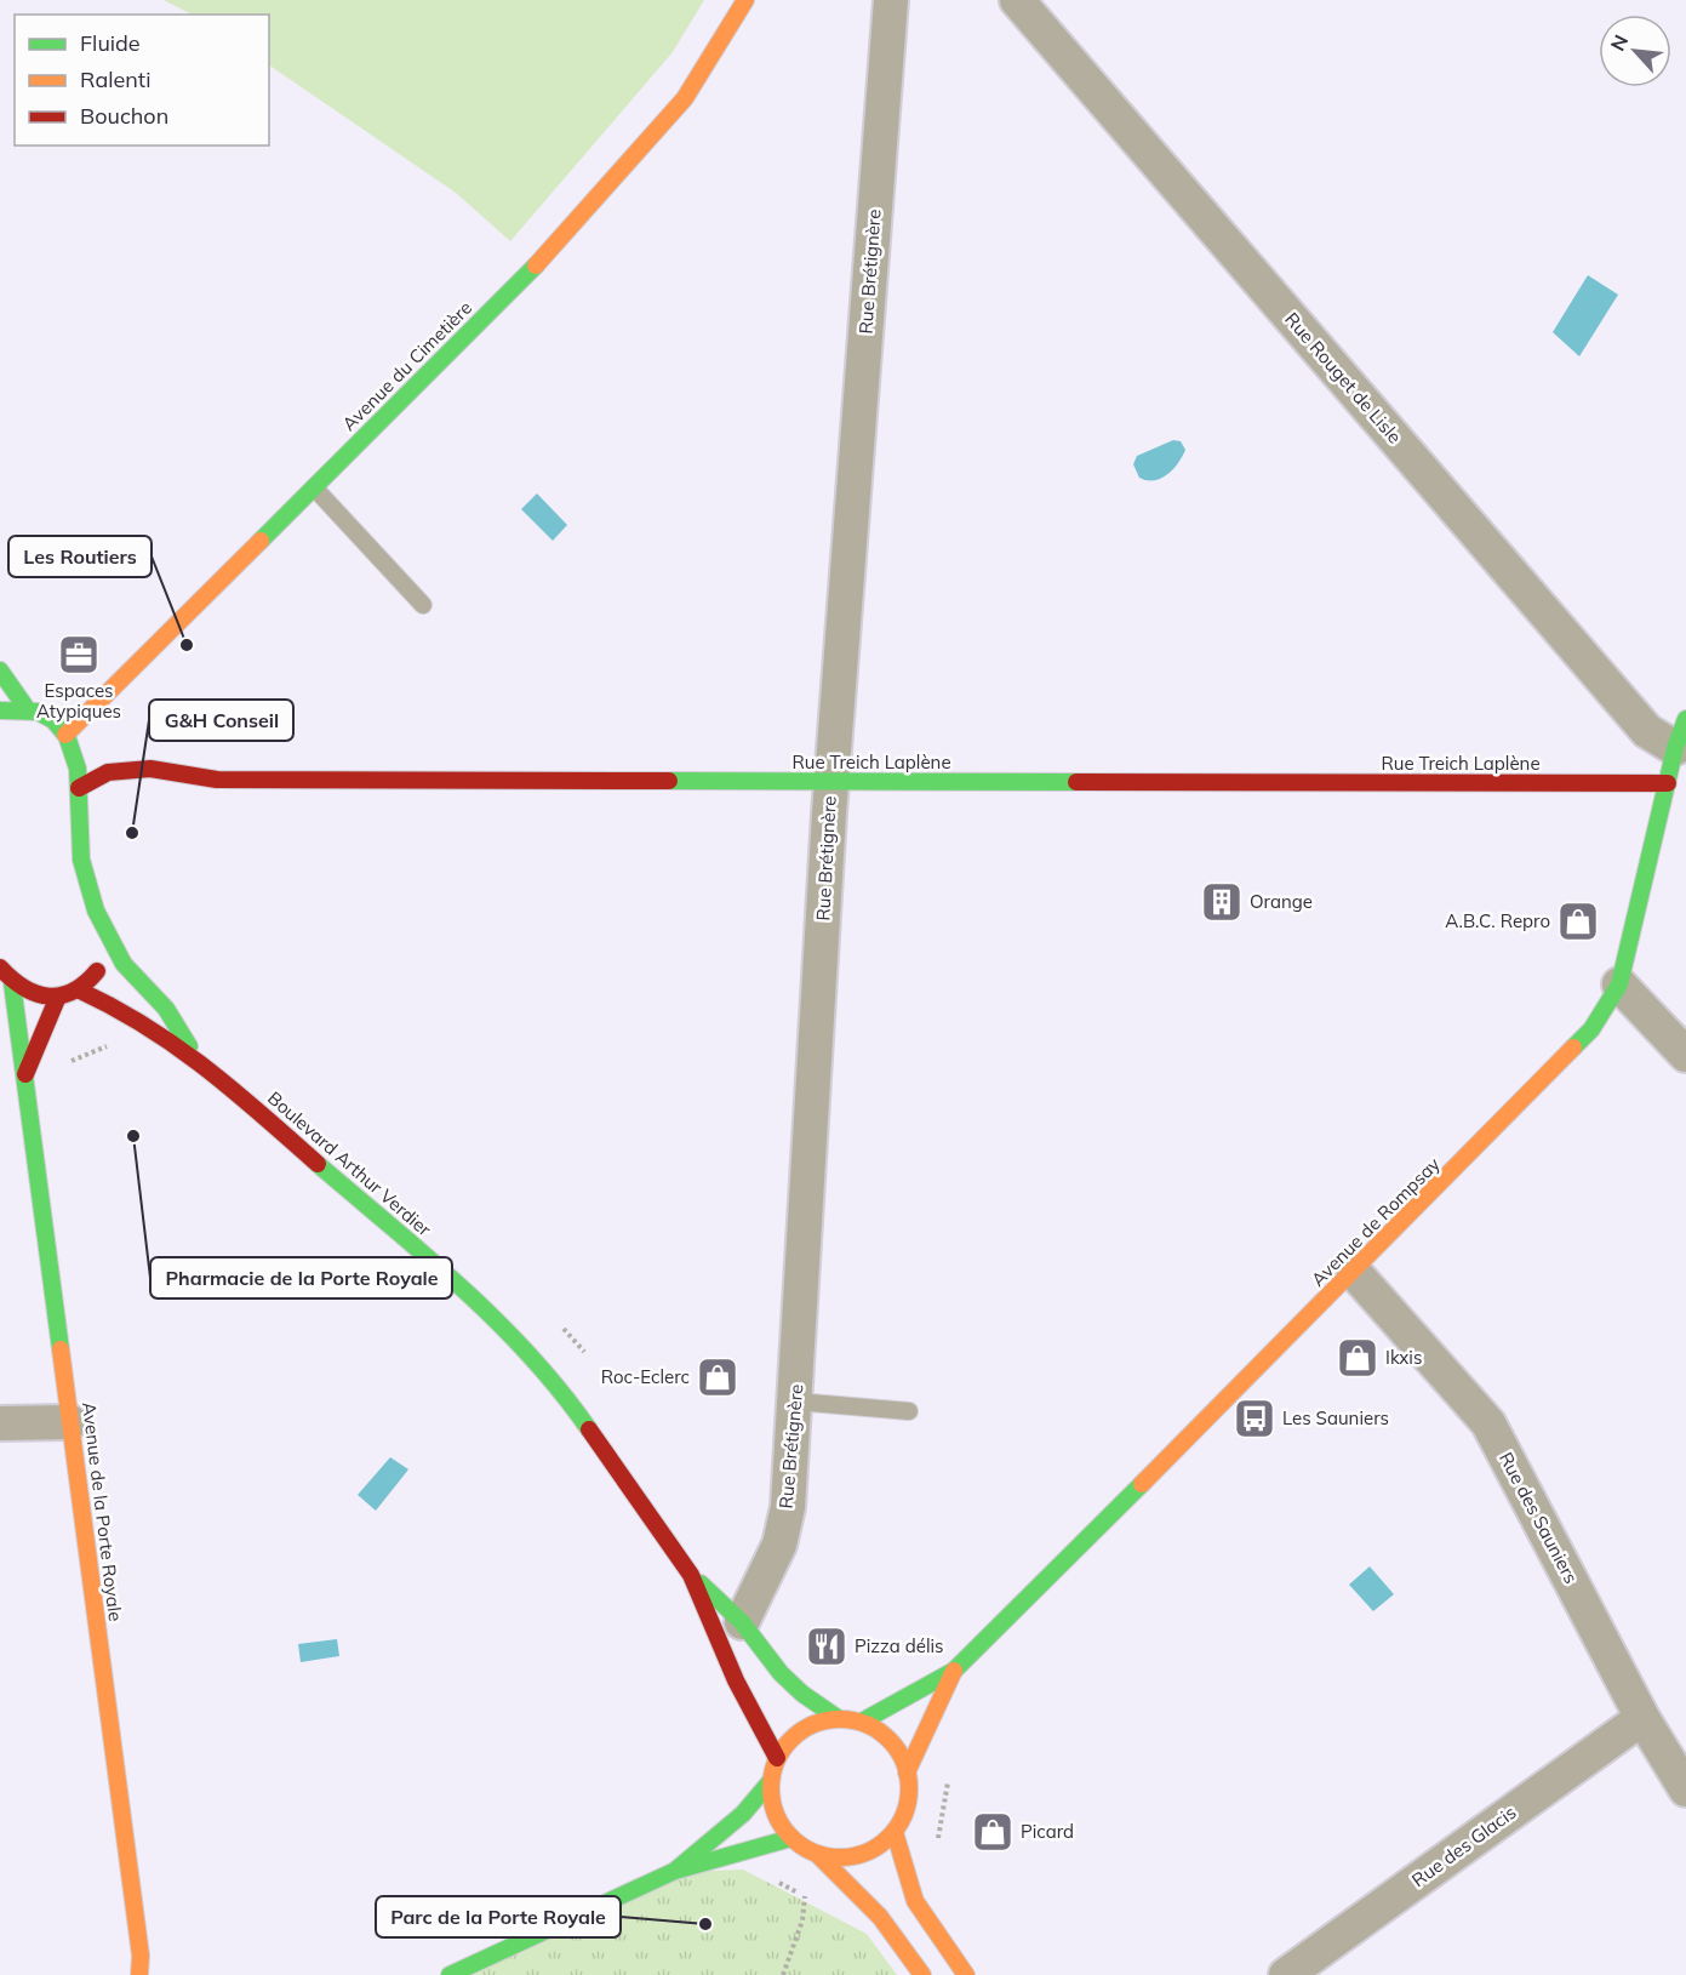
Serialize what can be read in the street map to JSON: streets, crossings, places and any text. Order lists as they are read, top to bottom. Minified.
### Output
{"streets":{"street":["Rue Brétignère","Avenue du Cimetière","Rue Rouget de Lisle","Rue Treich Laplène","Boulevard Arthur Verdier","Avenue de Rompsay","Avenue de la Porte Royale","Rue des Sauniers","Rue des Glacis"]},"crossings":[["Rue Brétignère","Rue Treich Laplène"],["Rue Brétignère","Boulevard Arthur Verdier"],["Avenue du Cimetière","Boulevard Arthur Verdier"],["Rue Rouget de Lisle","Avenue de Rompsay"],["Rue Treich Laplène","Boulevard Arthur Verdier"],["Rue Treich Laplène","Avenue de Rompsay"],["Boulevard Arthur Verdier","Avenue de Rompsay"],["Avenue de Rompsay","Rue des Sauniers"],["Rue des Sauniers","Rue des Glacis"]],"places":{"other":["Les Routiers","G&H Conseil","Pharmacie de la Porte Royale","Parc de la Porte Royale"],"office":["Espaces Atypiques"],"building":["Orange"],"shop":["A.B.C. Repro","Ikxis","Roc-Eclerc","Picard"],"bus stop":["Les Sauniers"],"restaurant":["Pizza délis"]},"legend":["Fluide","Ralenti","Bouchon"],"north":"top left"}
